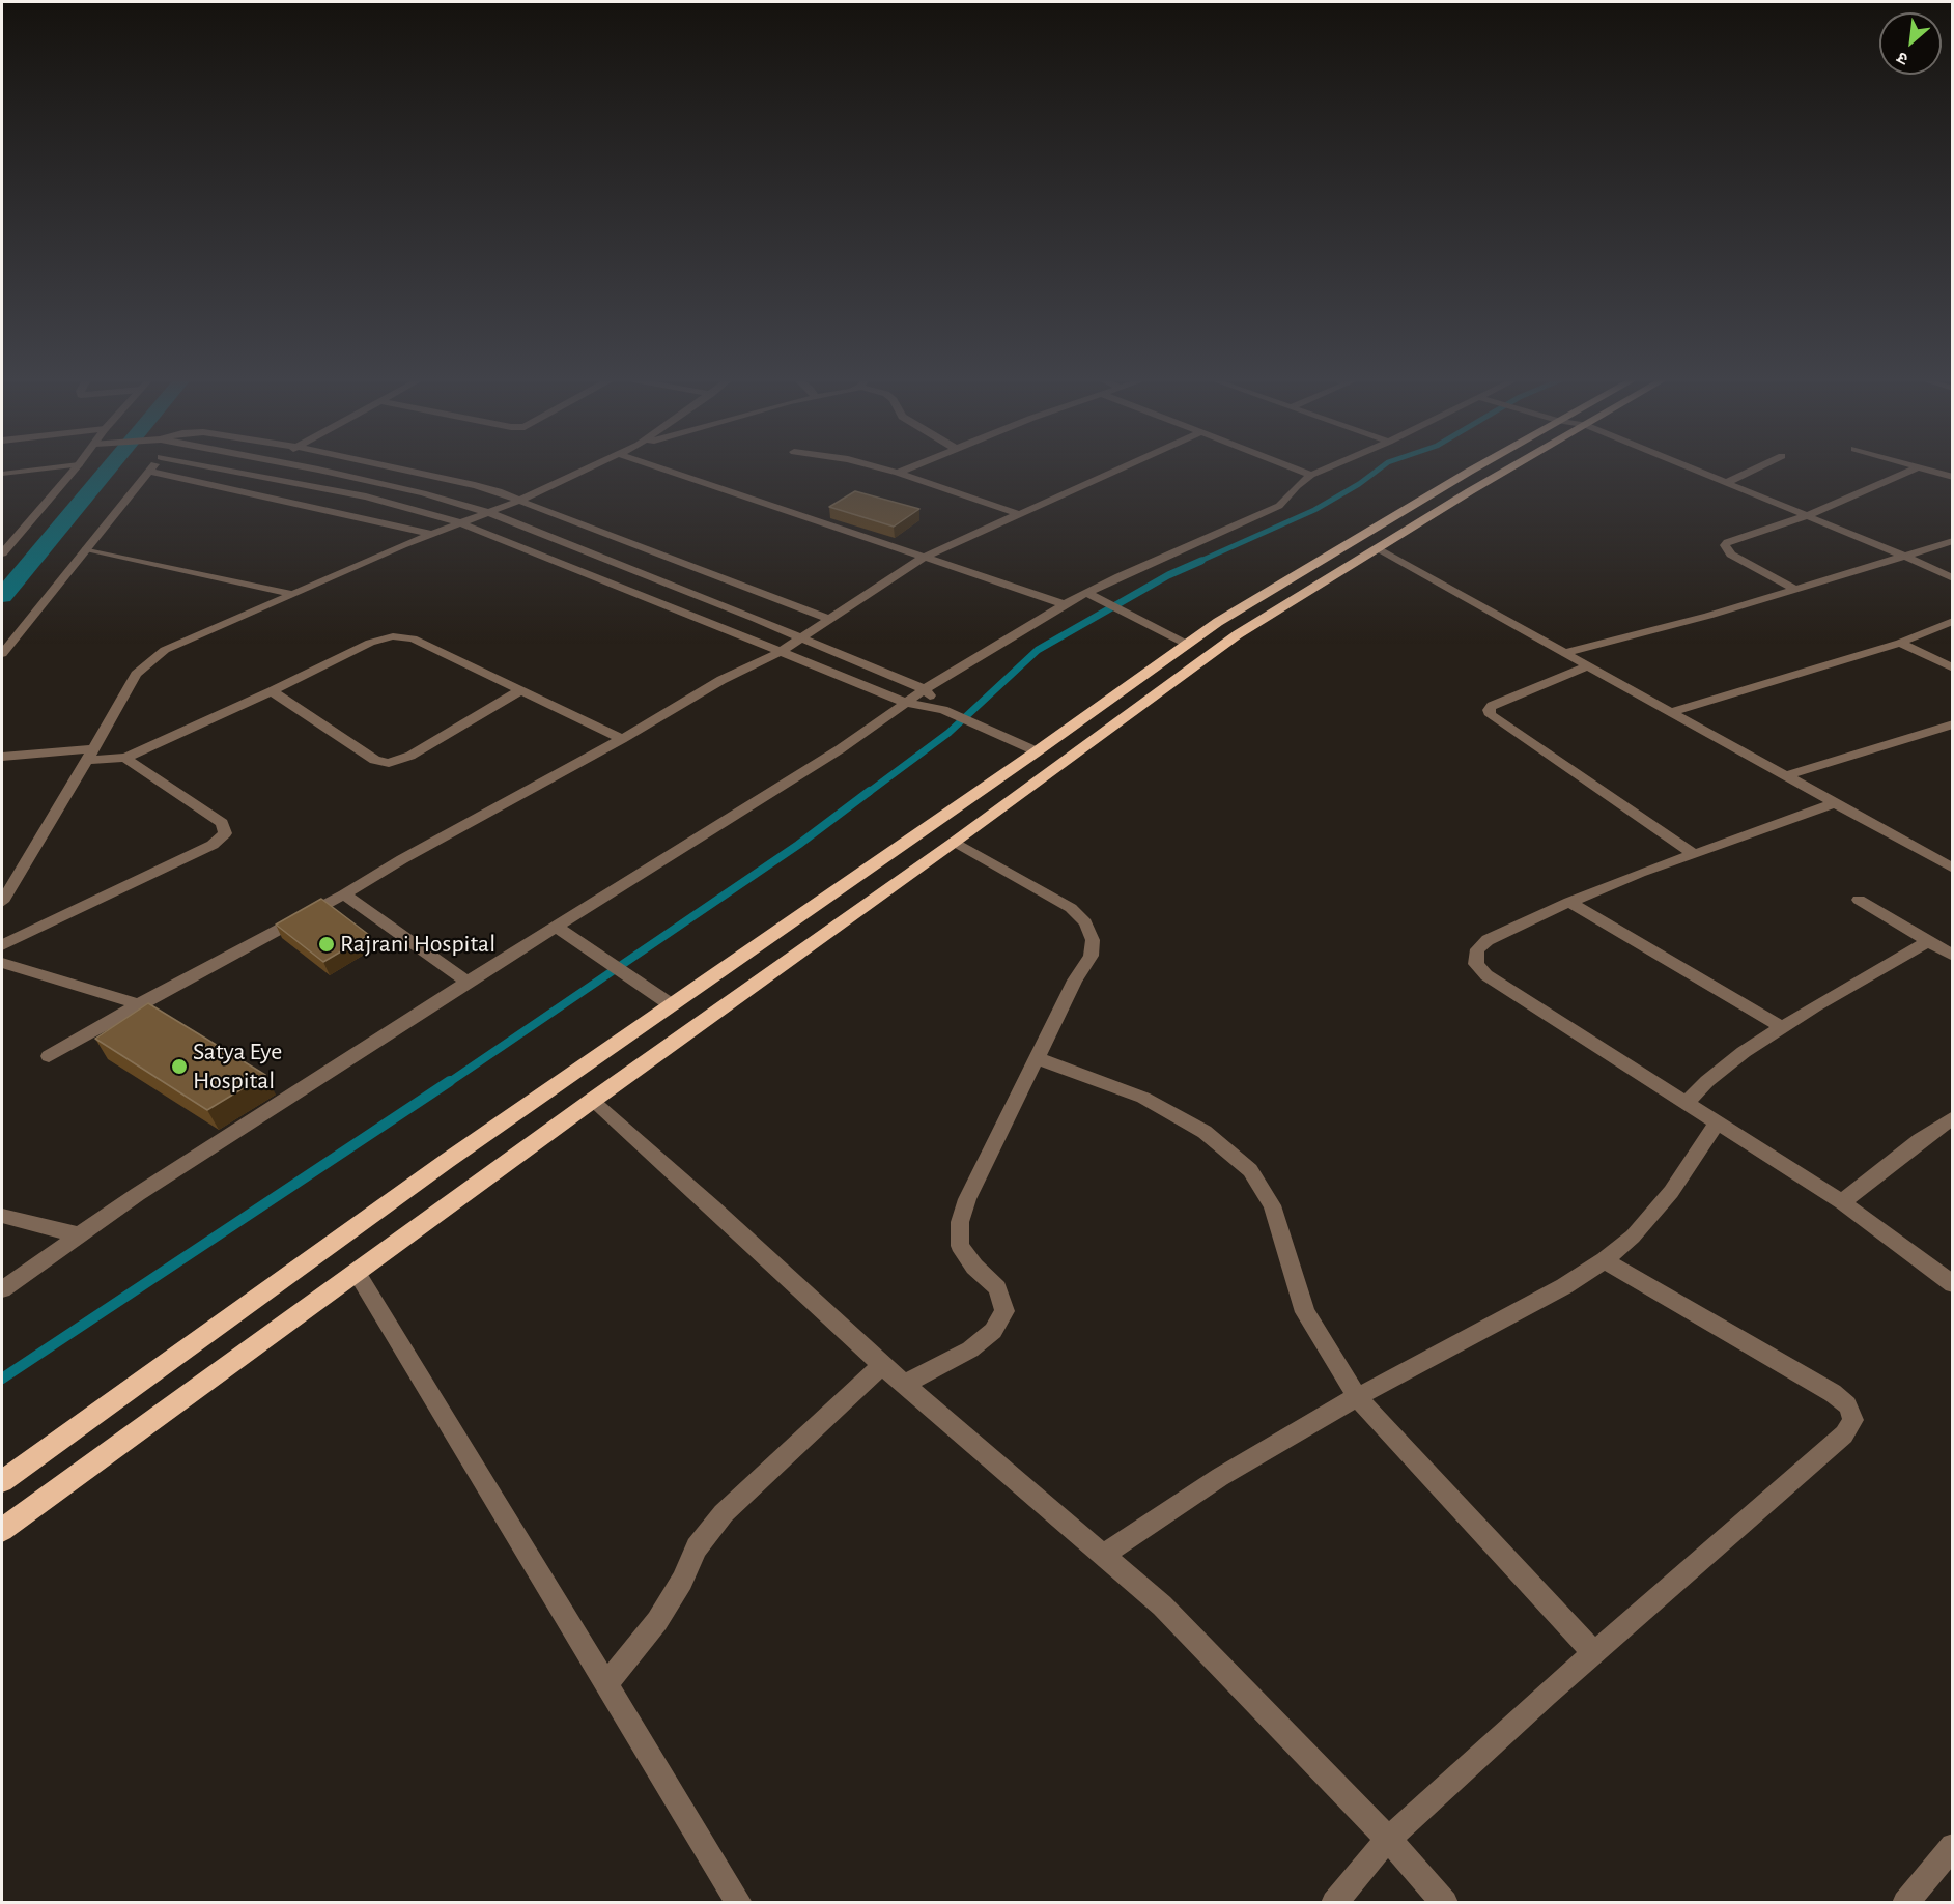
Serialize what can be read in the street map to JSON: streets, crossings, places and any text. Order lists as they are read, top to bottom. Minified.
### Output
{"places":["Rajrani Hospital","Satya Eye Hospital"],"north":"bottom left"}
